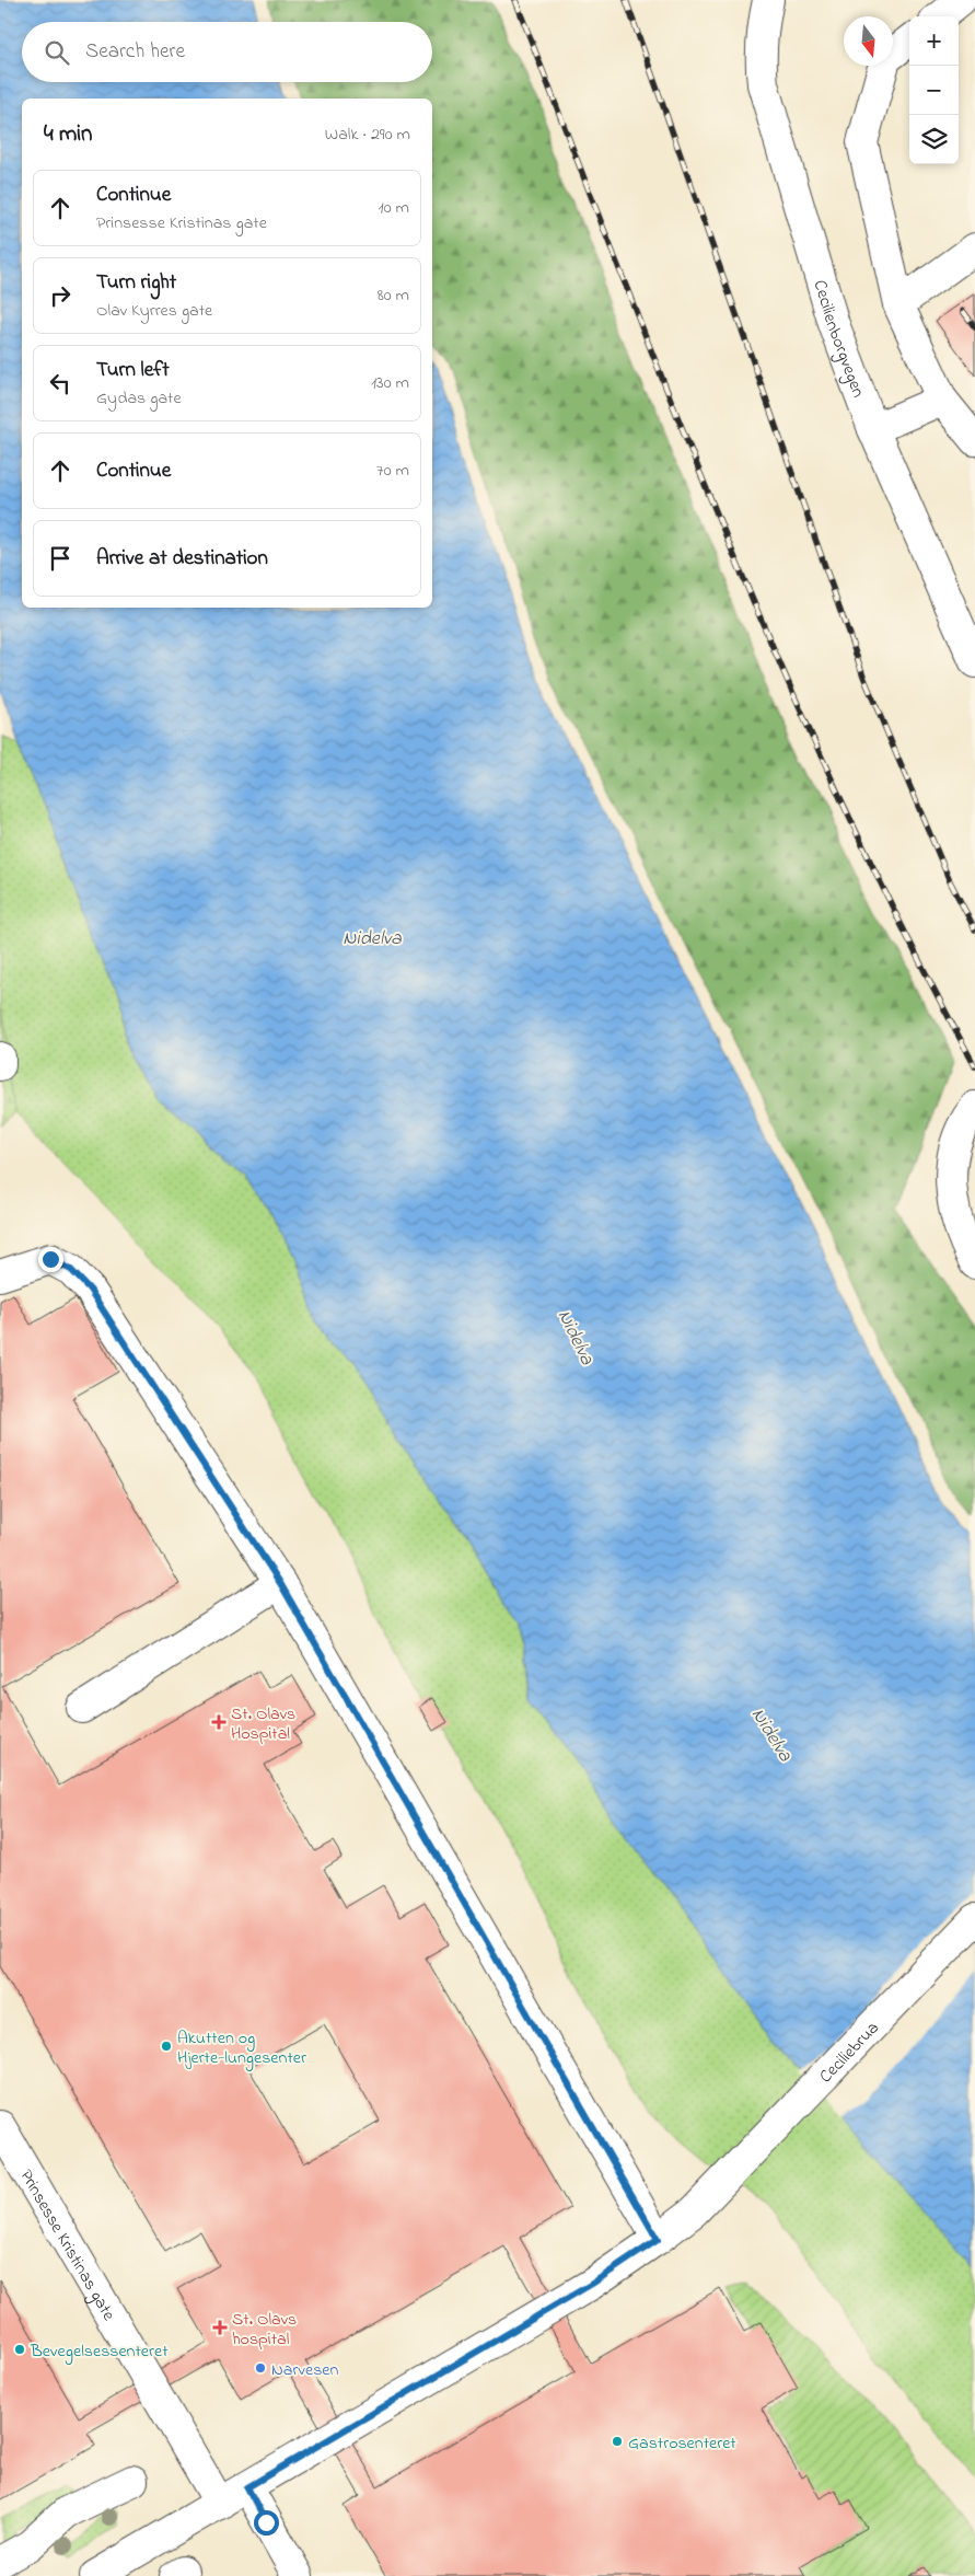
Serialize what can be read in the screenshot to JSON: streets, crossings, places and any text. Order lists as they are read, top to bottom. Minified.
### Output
{"streets":{"street":["Cecilienborgvegen","Ceciliebrua","Prinsesse Kristinas gate"]},"crossings":[["Ceciliebrua","Prinsesse Kristinas gate"]],"water":["Nidelva"],"places":{"health":["St. Olavs Hospital","St. Olavs hospital"],"other":["Akutten og Hjerte-lungesenter","Bevegelsessenteret","Narvesen","Gastrosenteret"]},"north":"bottom","page":{"map_buttons":["+","−"],"search":"Search here","heading":["4 min","Walk · 290 m"],"list":[["Continue","Prinsesse Kristinas gate","10 m"],["Turn right","Olav Kyrres gate","80 m"],["Turn left","Gydas gate","130 m"],["Continue","70 m"],"Arrive at destination"]}}
